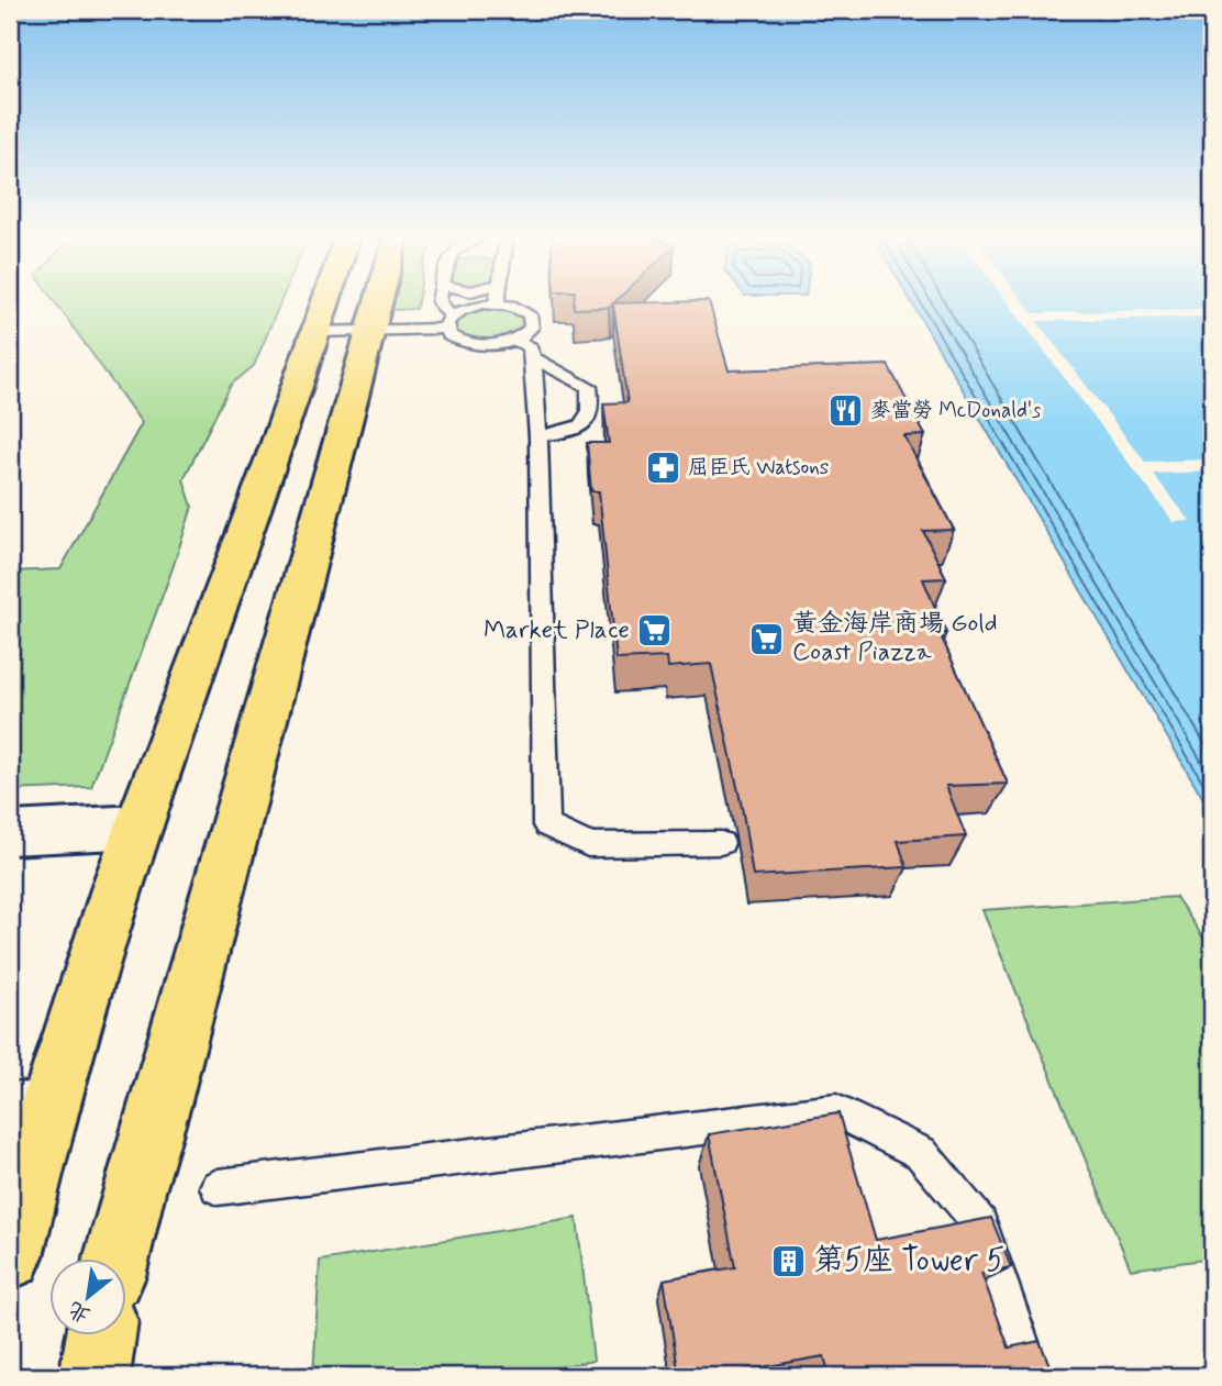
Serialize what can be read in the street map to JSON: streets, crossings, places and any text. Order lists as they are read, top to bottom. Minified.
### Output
{"places":{"restaurant":["麥當勞 McDonald's"],"pharmacy":["屈臣氏 Watsons"],"supermarket":["Market Place","黃金海岸商場 Gold Coast Piazza"],"building":["第5座 Tower 5"]},"north":"bottom left"}
